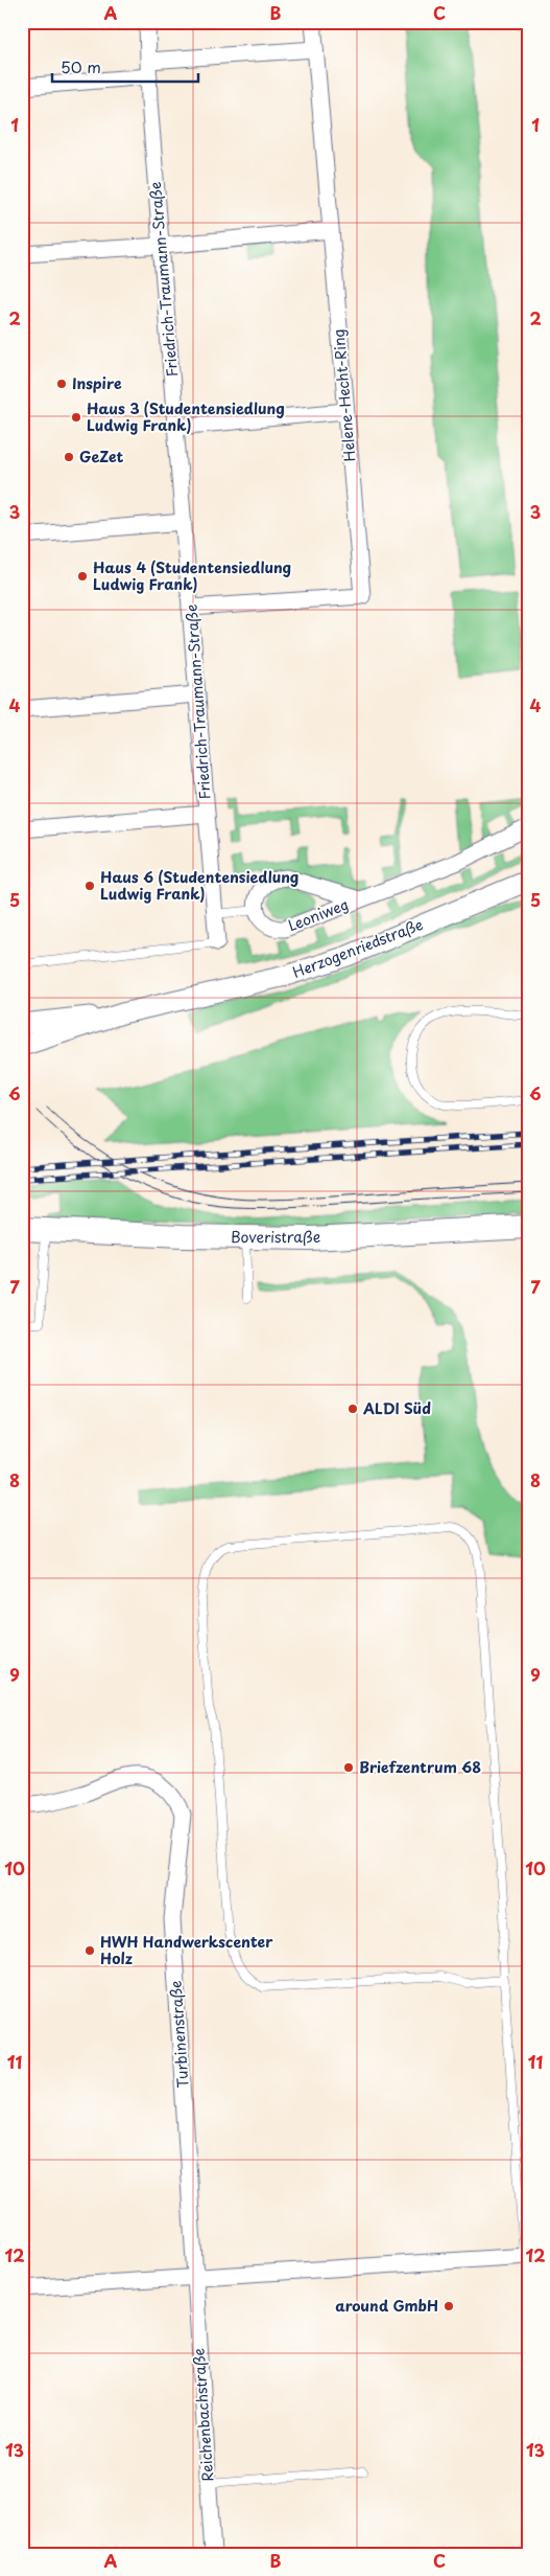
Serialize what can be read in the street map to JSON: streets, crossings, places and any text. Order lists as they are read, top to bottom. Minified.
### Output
{"streets":{"main road":["Boveristraße"],"street":["Friedrich-Traumann-Straße","Helene-Hecht-Ring","Leoniweg","Herzogenriedstraße","Turbinenstraße","Reichenbachstraße"]},"crossings":[["Friedrich-Traumann-Straße","Helene-Hecht-Ring"],["Turbinenstraße","Reichenbachstraße"]],"places":["Inspire","Haus 3 (Studentensiedlung Ludwig Frank)","GeZet","Haus 4 (Studentensiedlung Ludwig Frank)","Haus 6 (Studentensiedlung Ludwig Frank)","ALDI Süd","Briefzentrum 68","HWH Handwerkscenter Holz","around GmbH"],"scale_bar":"50 m","grid":{"columns":["A","B","C"],"rows":["1","2","3","4","5","6","7","8","9","10","11","12","13"]}}
